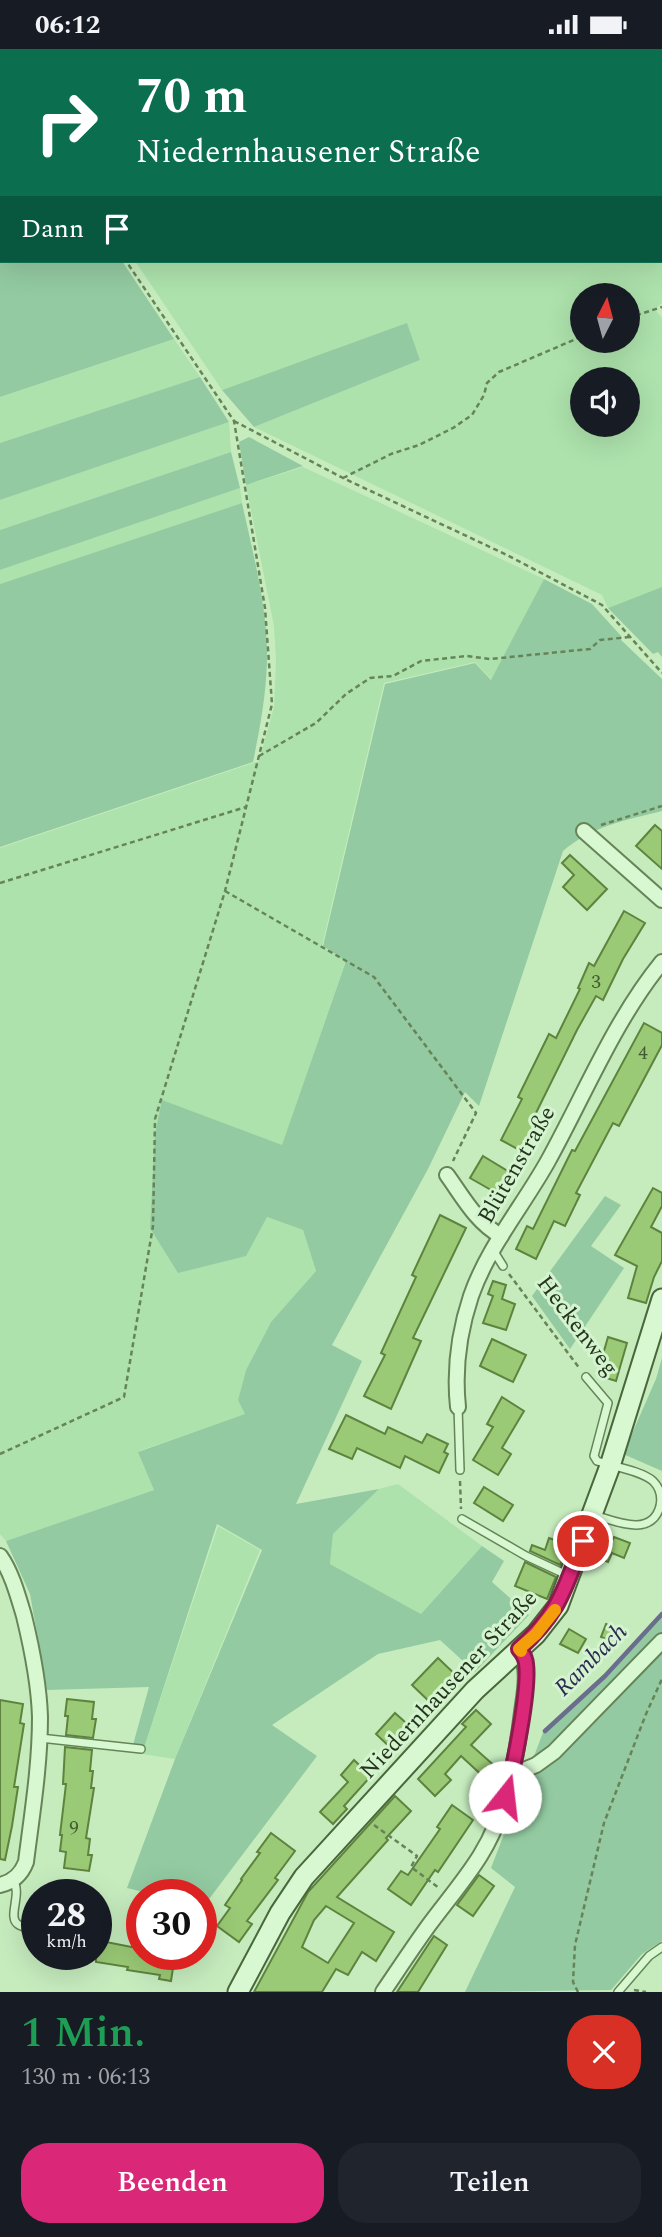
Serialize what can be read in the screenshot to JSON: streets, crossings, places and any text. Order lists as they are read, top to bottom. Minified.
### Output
{"streets":{"main road":["Niedernhausener Straße"],"street":["Blütenstraße"],"lane":["Heckenweg"]},"crossings":[["Heckenweg","Niedernhausener Straße"]],"water":["Rambach"],"house_numbers":["3","4","9"],"north":"top","page":{"status":"06:12","turn":["70 m","Niedernhausener Straße"],"then":"Dann","speed":"28 km/h","limit":"30","heading":["1 Min.","130 m · 06:13"],"buttons":["Beenden","Teilen"]}}
